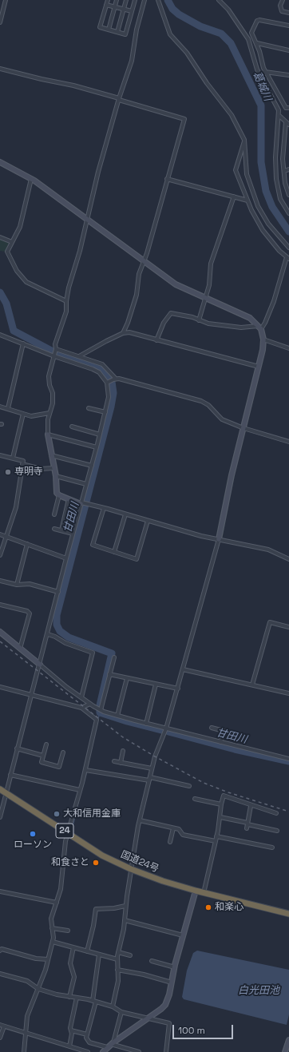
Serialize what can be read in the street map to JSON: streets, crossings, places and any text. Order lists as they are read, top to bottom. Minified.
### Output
{"streets":{"highway":["24","国道24号"]},"water":["葛城川","甘田川","白光田池"],"places":["専明寺","大和信用金庫","ローソン","和食さと","和楽心"],"scale_bar":"100 m"}
